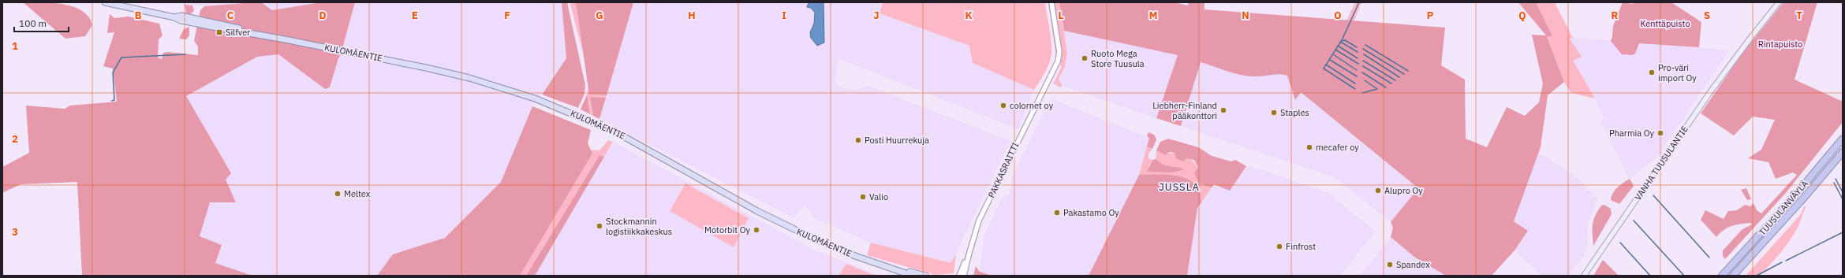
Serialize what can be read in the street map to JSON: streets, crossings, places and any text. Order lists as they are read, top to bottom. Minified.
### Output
{"streets":{"highway":["TUUSULANVÄYLÄ"],"main road":["KULOMÄENTIE","VANHA TUUSULANTIE"],"street":["PAKKASRAITTI"]},"districts":["JUSSLA"],"parks":["Kenttäpuisto","Rintapuisto"],"places":{"transit":["Silfver"],"other":["Ruoto Mega Store Tuusula","Pro-väri import Oy","colornet oy","Liebherr-Finland pääkonttori","Staples","Pharmia Oy","Posti Huurrekuja","mecafer oy","Alupro Oy","Meltex","Valio","Pakastamo Oy","Stockmannin logistiikkakeskus","Motorbit Oy","Finfrost","Spandex"]},"scale_bar":"100 m","grid":{"columns":["B","C","D","E","F","G","H","I","J","K","L","M","N","O","P","Q","R","S","T"],"rows":["1","2","3"]}}
